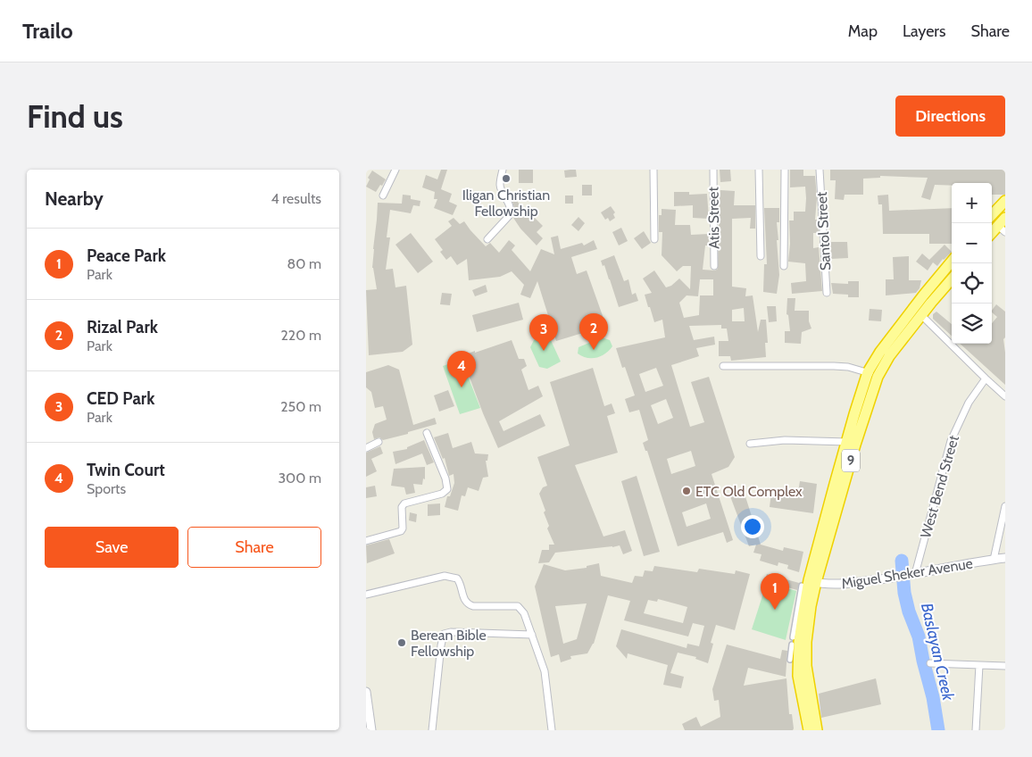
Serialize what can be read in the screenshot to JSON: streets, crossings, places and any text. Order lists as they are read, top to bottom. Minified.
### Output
{"streets":{"highway":["9"],"street":["Atis Street","Santol Street","West Bend Street","Miguel Sheker Avenue"]},"crossings":[["9","Miguel Sheker Avenue"],["West Bend Street","Miguel Sheker Avenue"]],"water":["Baslayan Creek"],"places":["Iligan Christian Fellowship","ETC Old Complex","Berean Bible Fellowship"],"page":{"header":"Trailo","nav":["Map","Layers","Share"],"buttons":["Directions",["Save","Share"]],"title":"Find us","heading":["Nearby","4 results"],"map_buttons":["+","−"],"list":[{"mark":"1","name":"Peace Park","note":"Park","value":"80 m"},{"mark":"2","name":"Rizal Park","note":"Park","value":"220 m"},{"mark":"3","name":"CED Park","note":"Park","value":"250 m"},{"mark":"4","name":"Twin Court","note":"Sports","value":"300 m"}],"pins":["2","3","4","1"]}}
